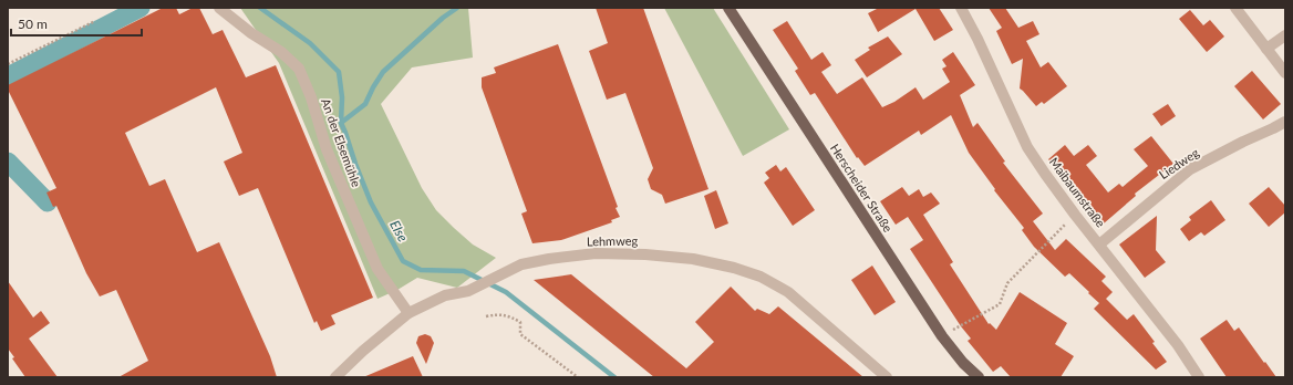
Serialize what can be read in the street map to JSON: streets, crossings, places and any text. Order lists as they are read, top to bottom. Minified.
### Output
{"streets":{"main road":["Herscheider Straße"],"street":["An der Elsemühle","Liedweg","Maibaumstraße","Lehmweg"]},"crossings":[["An der Elsemühle","Lehmweg"],["Liedweg","Maibaumstraße"]],"water":["Else"],"scale_bar":"50 m"}
